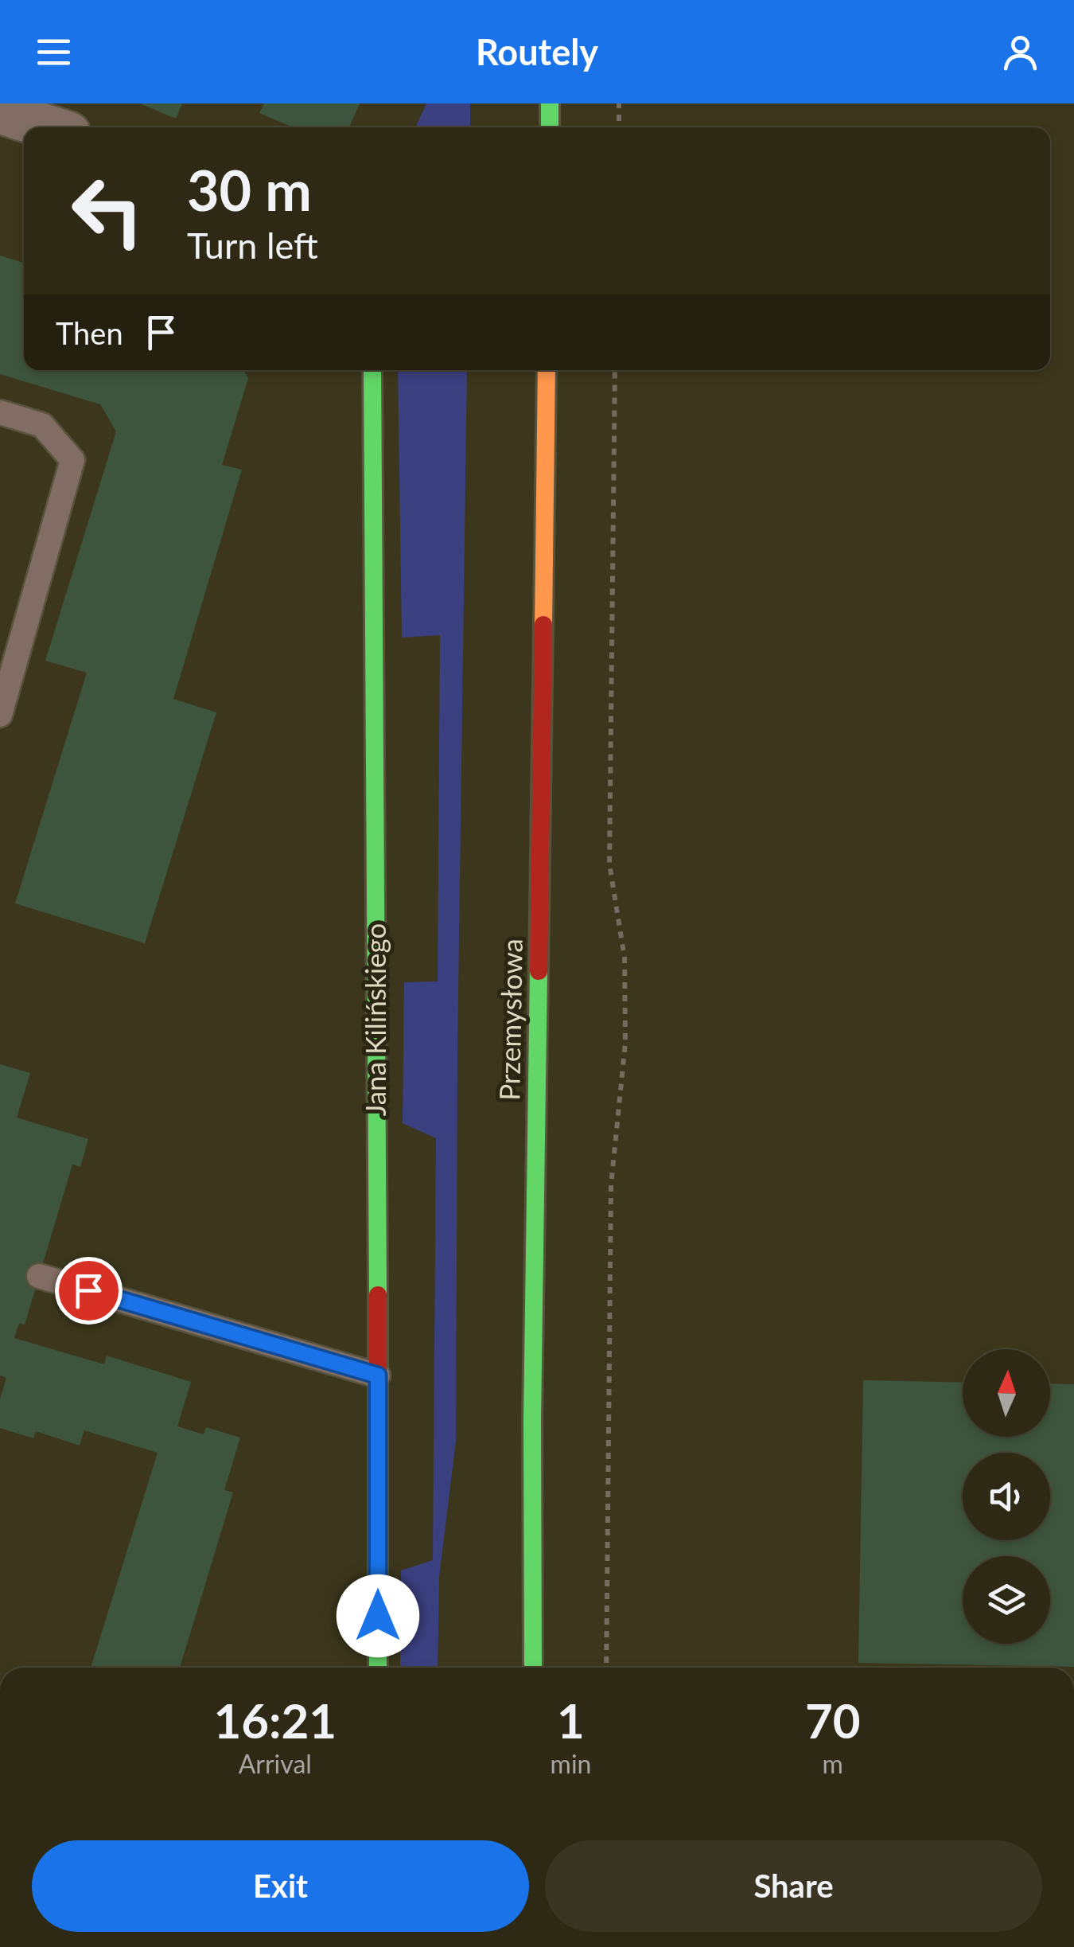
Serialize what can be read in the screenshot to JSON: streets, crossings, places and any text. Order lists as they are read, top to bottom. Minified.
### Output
{"streets":{"main road":["Jana Kilińskiego","Przemysłowa"]},"north":"top","page":{"header":"Routely","turn":["30 m","Turn left"],"then":"Then","eta":["16:21","Arrival","1","min","70","m"],"buttons":["Exit","Share"]}}
